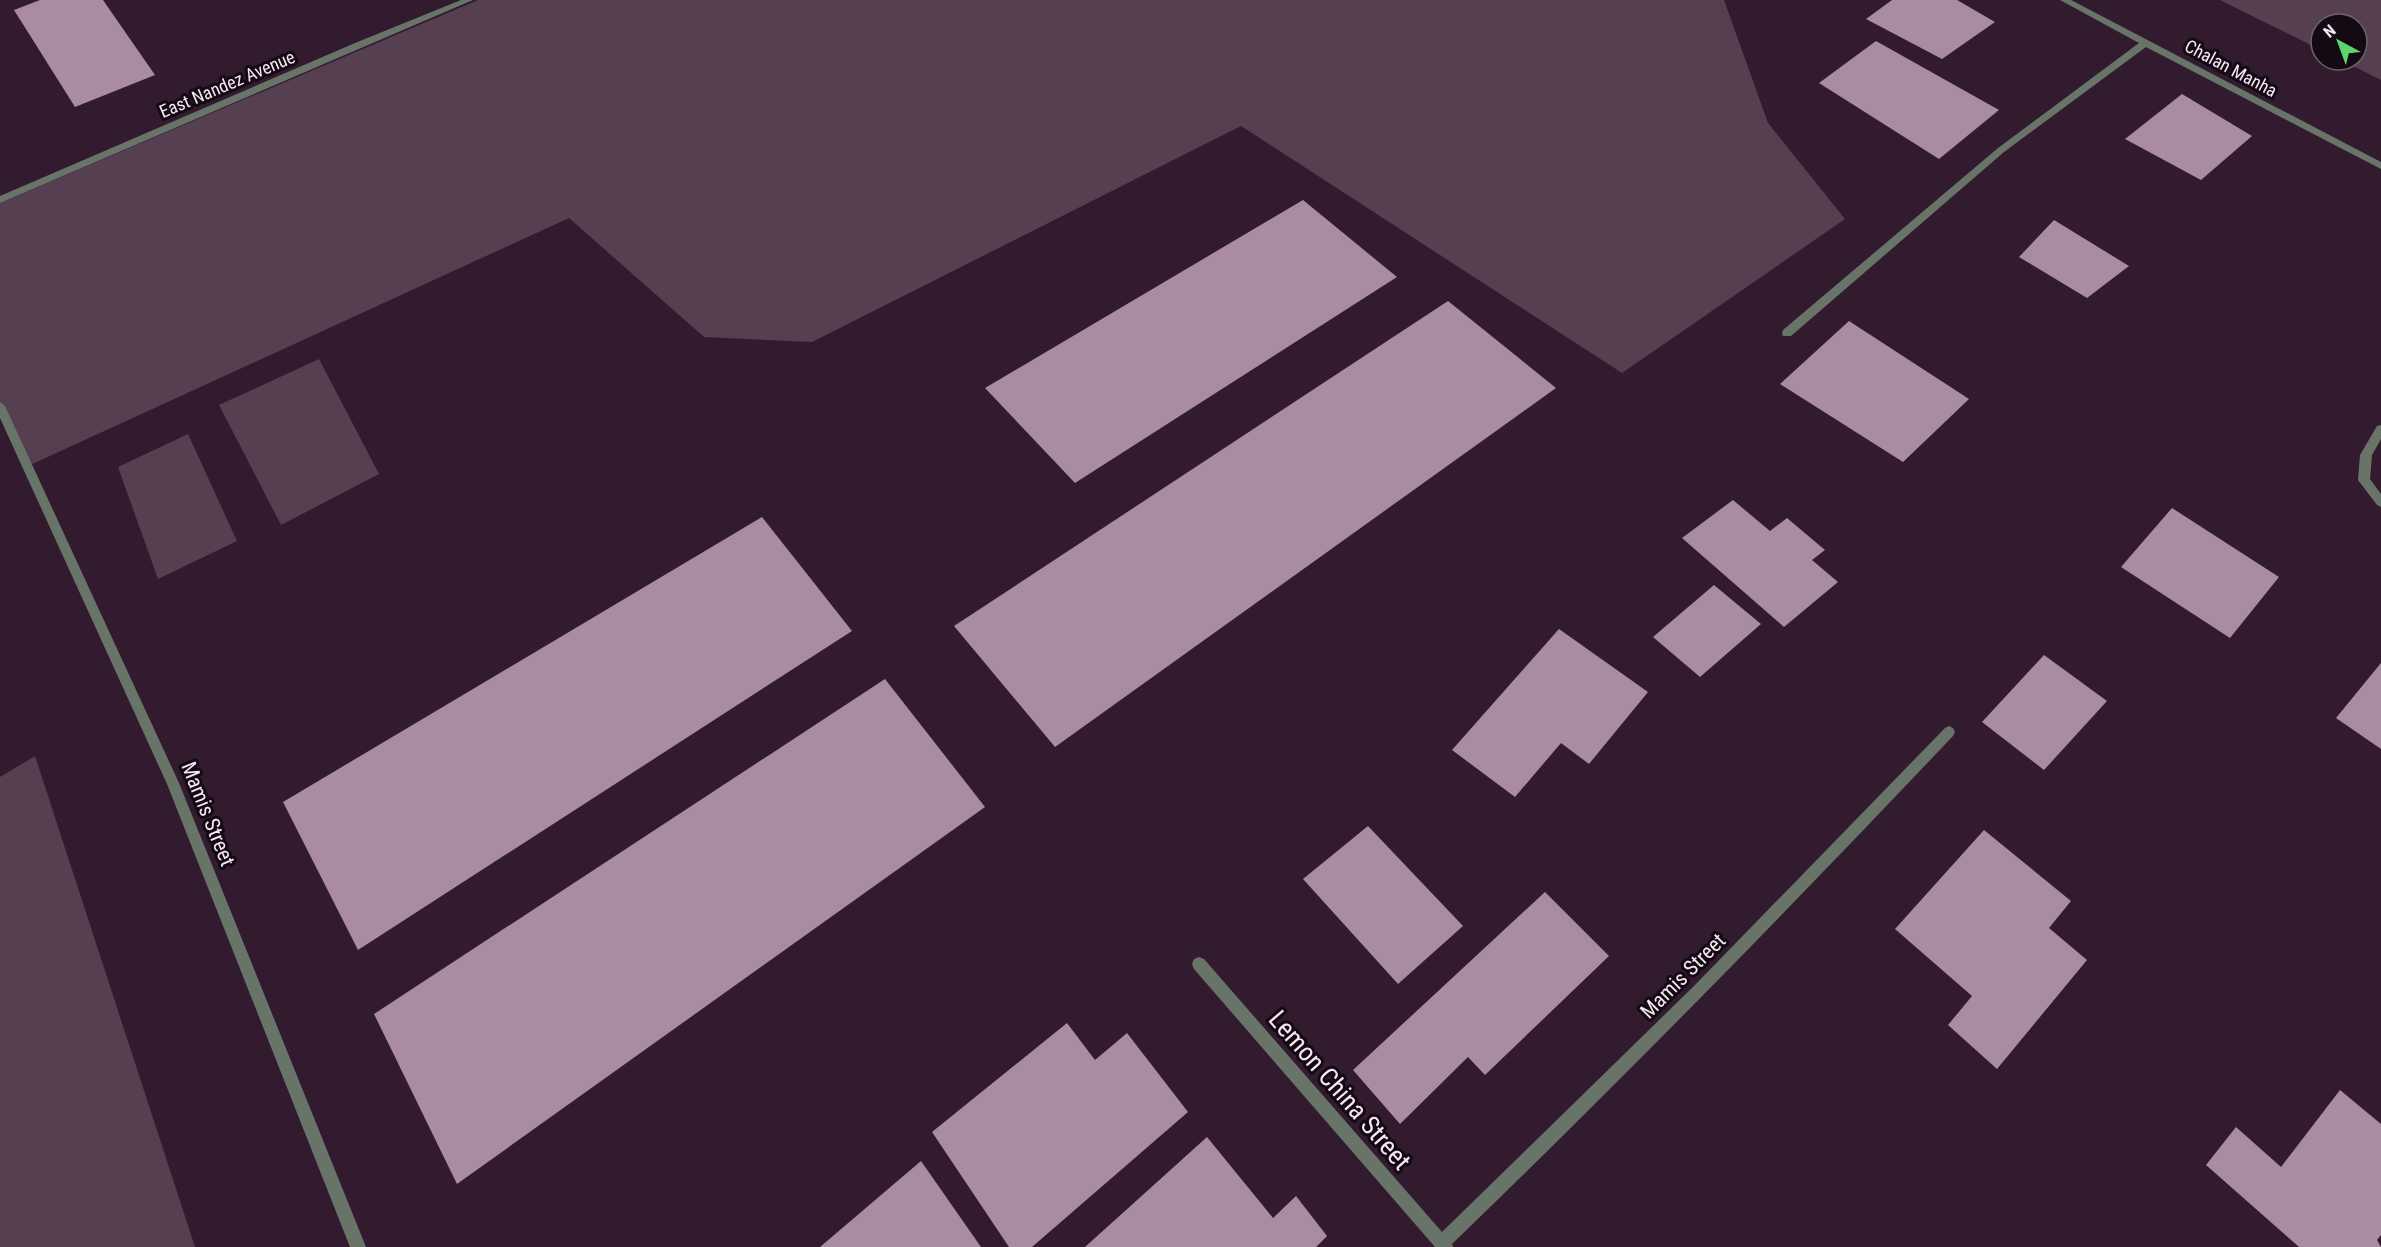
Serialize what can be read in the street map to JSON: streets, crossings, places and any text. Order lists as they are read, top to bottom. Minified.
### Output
{"streets":{"street":["Chalan Manha","East Nandez Avenue","Mamis Street","Lemon China Street"]},"crossings":[["Mamis Street","Lemon China Street"]],"north":"top left"}
